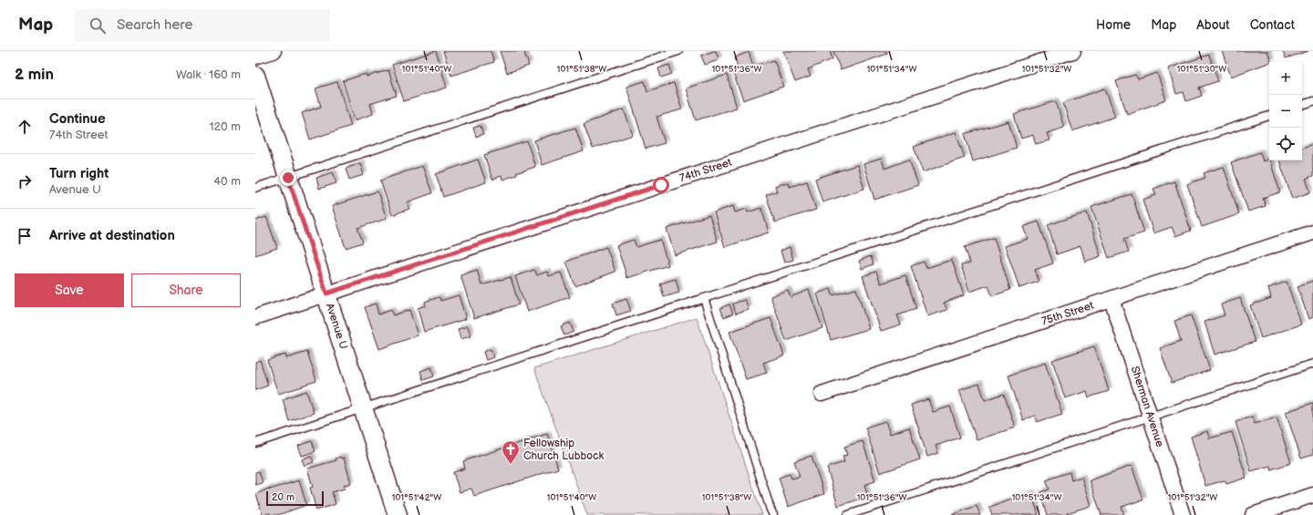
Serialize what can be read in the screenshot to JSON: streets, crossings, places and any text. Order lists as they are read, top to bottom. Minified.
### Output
{"streets":{"street":["74th Street","75th Street","Avenue U","Sherman Avenue"]},"crossings":[["74th Street","Avenue U"],["75th Street","Sherman Avenue"]],"places":{"church":["Fellowship Church Lubbock"]},"scale_bar":"20 m","page":{"header":"Map","search":"Search here","nav":["Home","Map","About","Contact"],"heading":["2 min","Walk · 160 m"],"map_buttons":["+","−"],"list":[["Continue","74th Street","120 m"],["Turn right","Avenue U","40 m"],"Arrive at destination"],"buttons":["Save","Share"],"scale":"20 m"},"coordinates":["101°51'40\"W","101°51'38\"W","101°51'36\"W","101°51'34\"W","101°51'32\"W","101°51'30\"W","101°51'42\"W"]}
